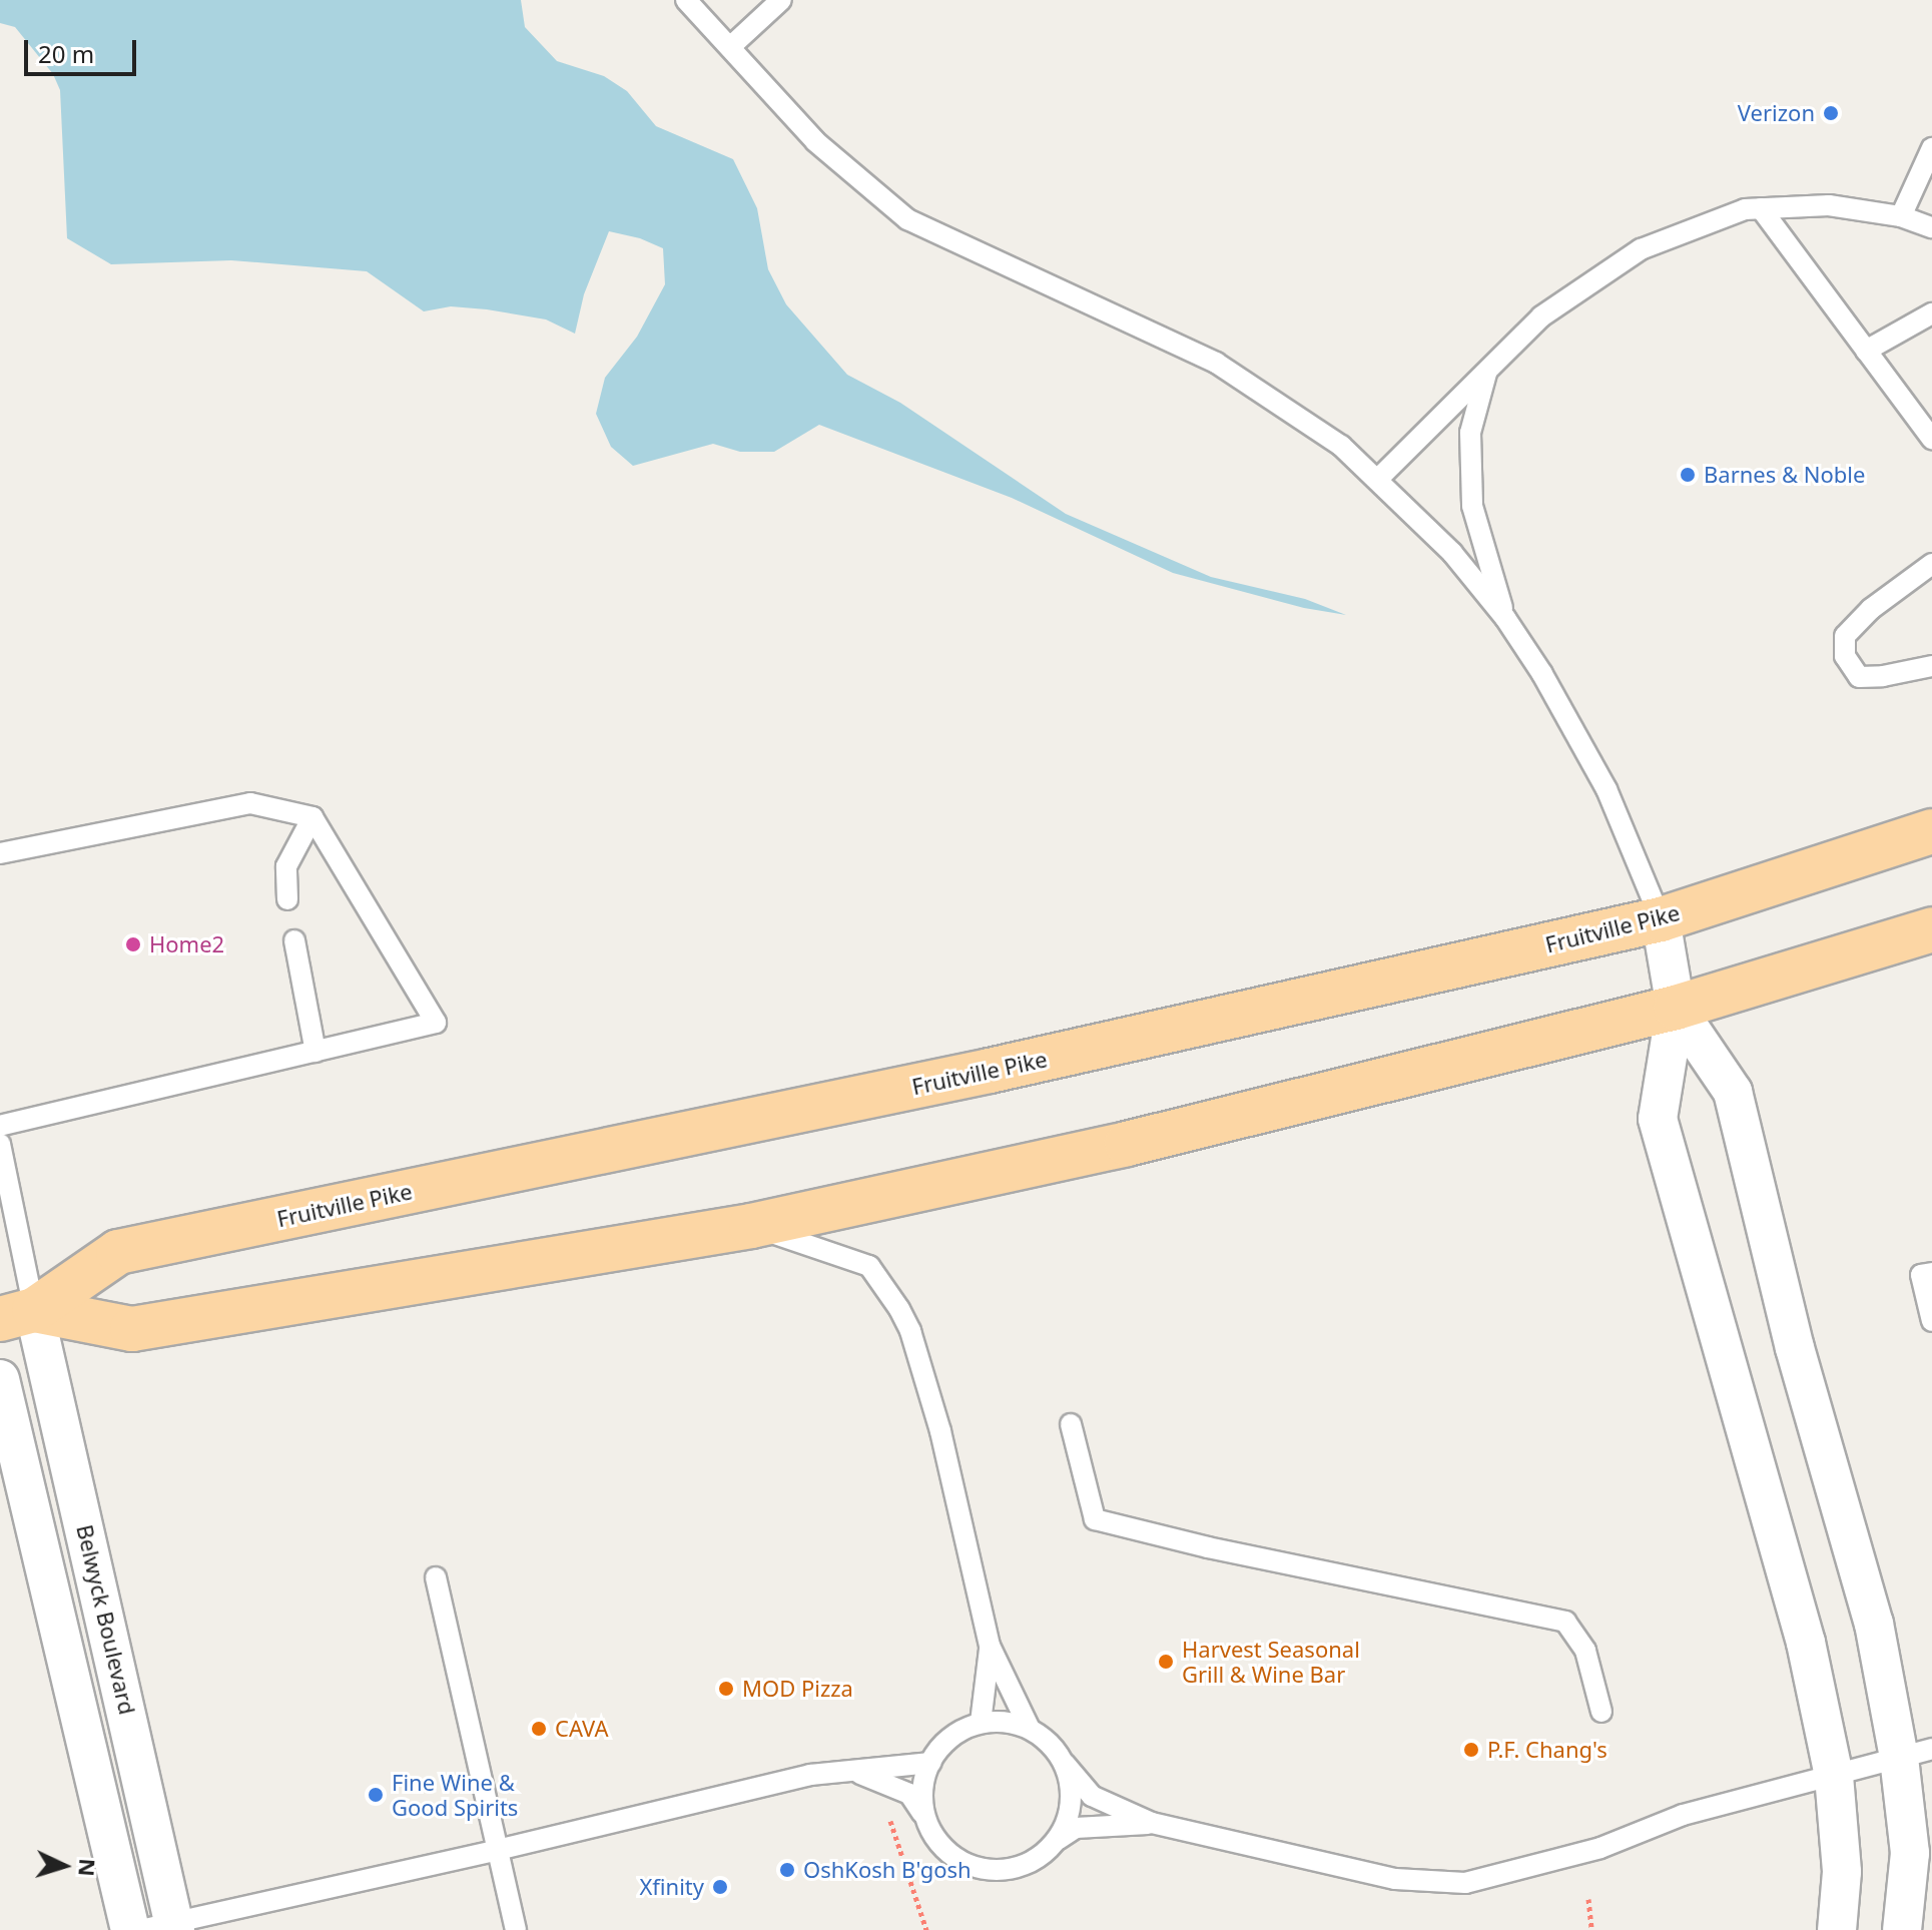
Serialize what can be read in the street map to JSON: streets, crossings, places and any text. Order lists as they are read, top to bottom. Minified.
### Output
{"streets":{"main road":["Fruitville Pike"],"street":["Belwyck Boulevard"]},"crossings":[["Fruitville Pike","Belwyck Boulevard"]],"places":["Verizon","Barnes & Noble","Home2","Harvest Seasonal Grill & Wine Bar","MOD Pizza","CAVA","P.F. Chang's","Fine Wine & Good Spirits","OshKosh B'gosh","Xfinity"],"scale_bar":"20 m","north":"right"}
